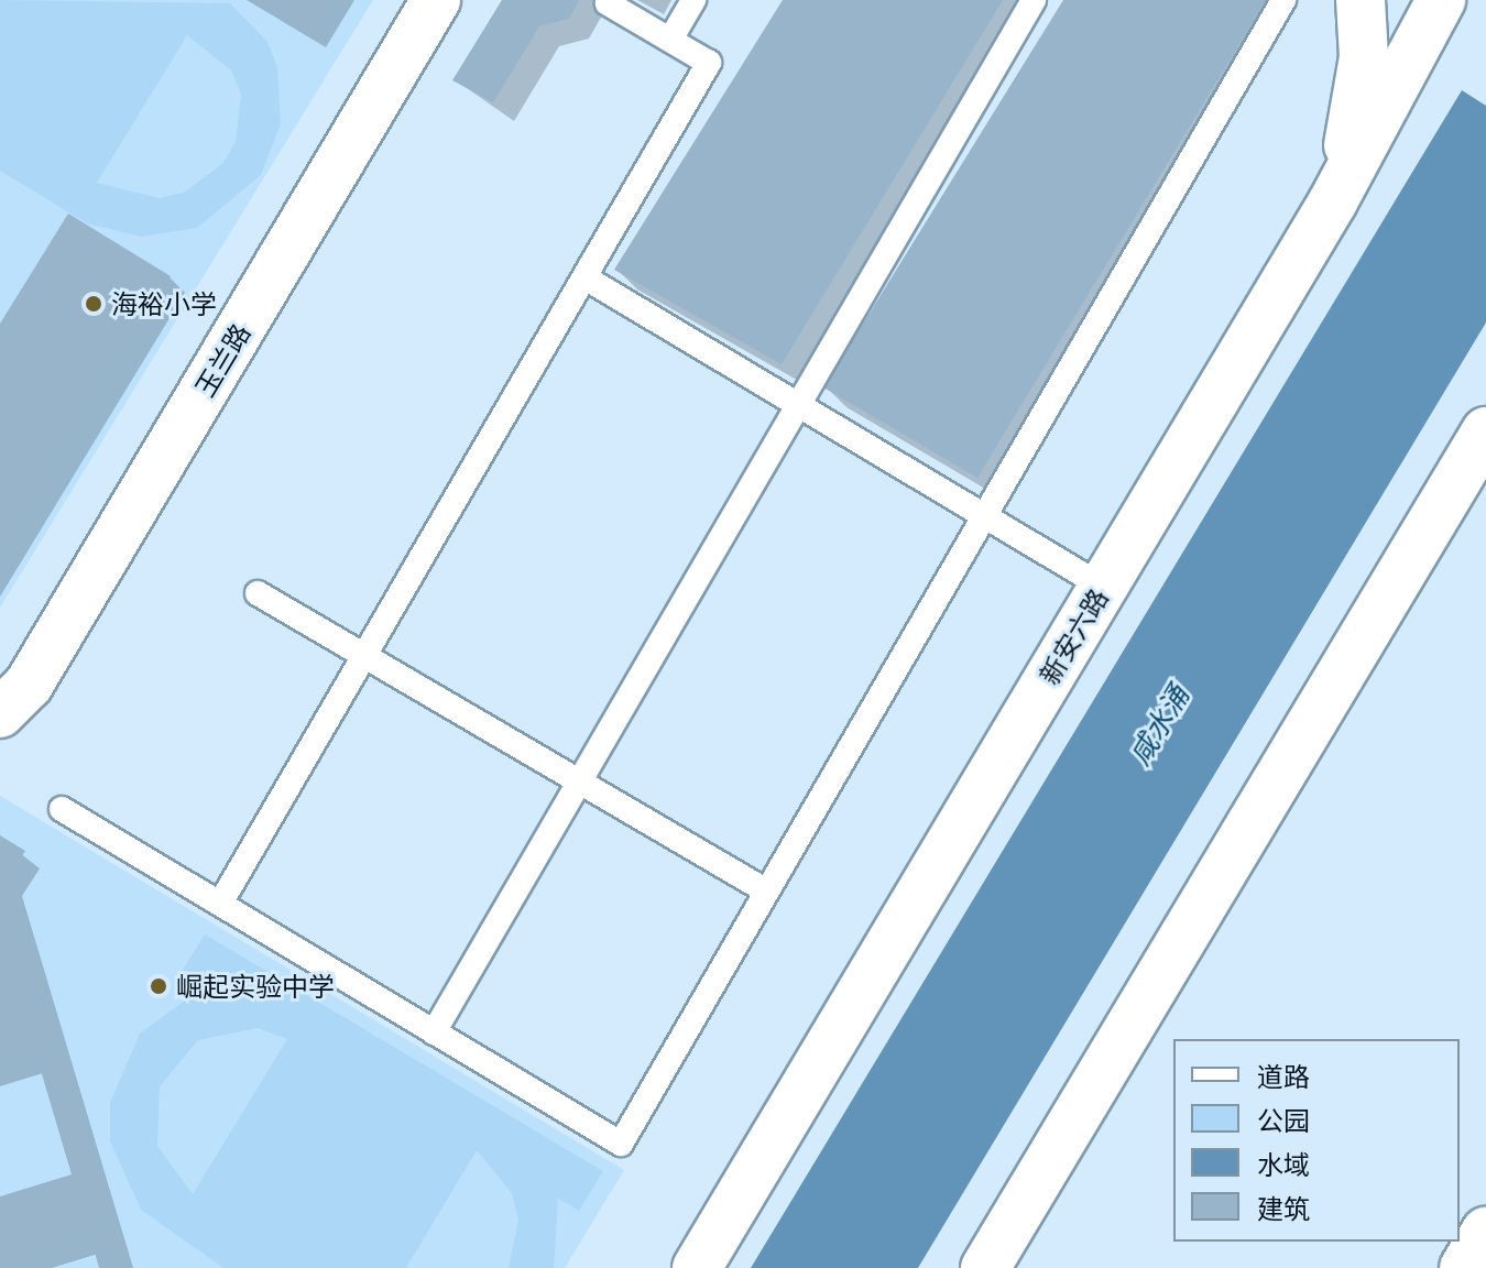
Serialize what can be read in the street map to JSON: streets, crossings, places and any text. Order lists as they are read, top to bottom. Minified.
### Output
{"streets":{"main road":["玉兰路","新安六路"]},"water":["咸水涌"],"places":["海裕小学","崛起实验中学"],"legend":["道路","公园","水域","建筑"]}
